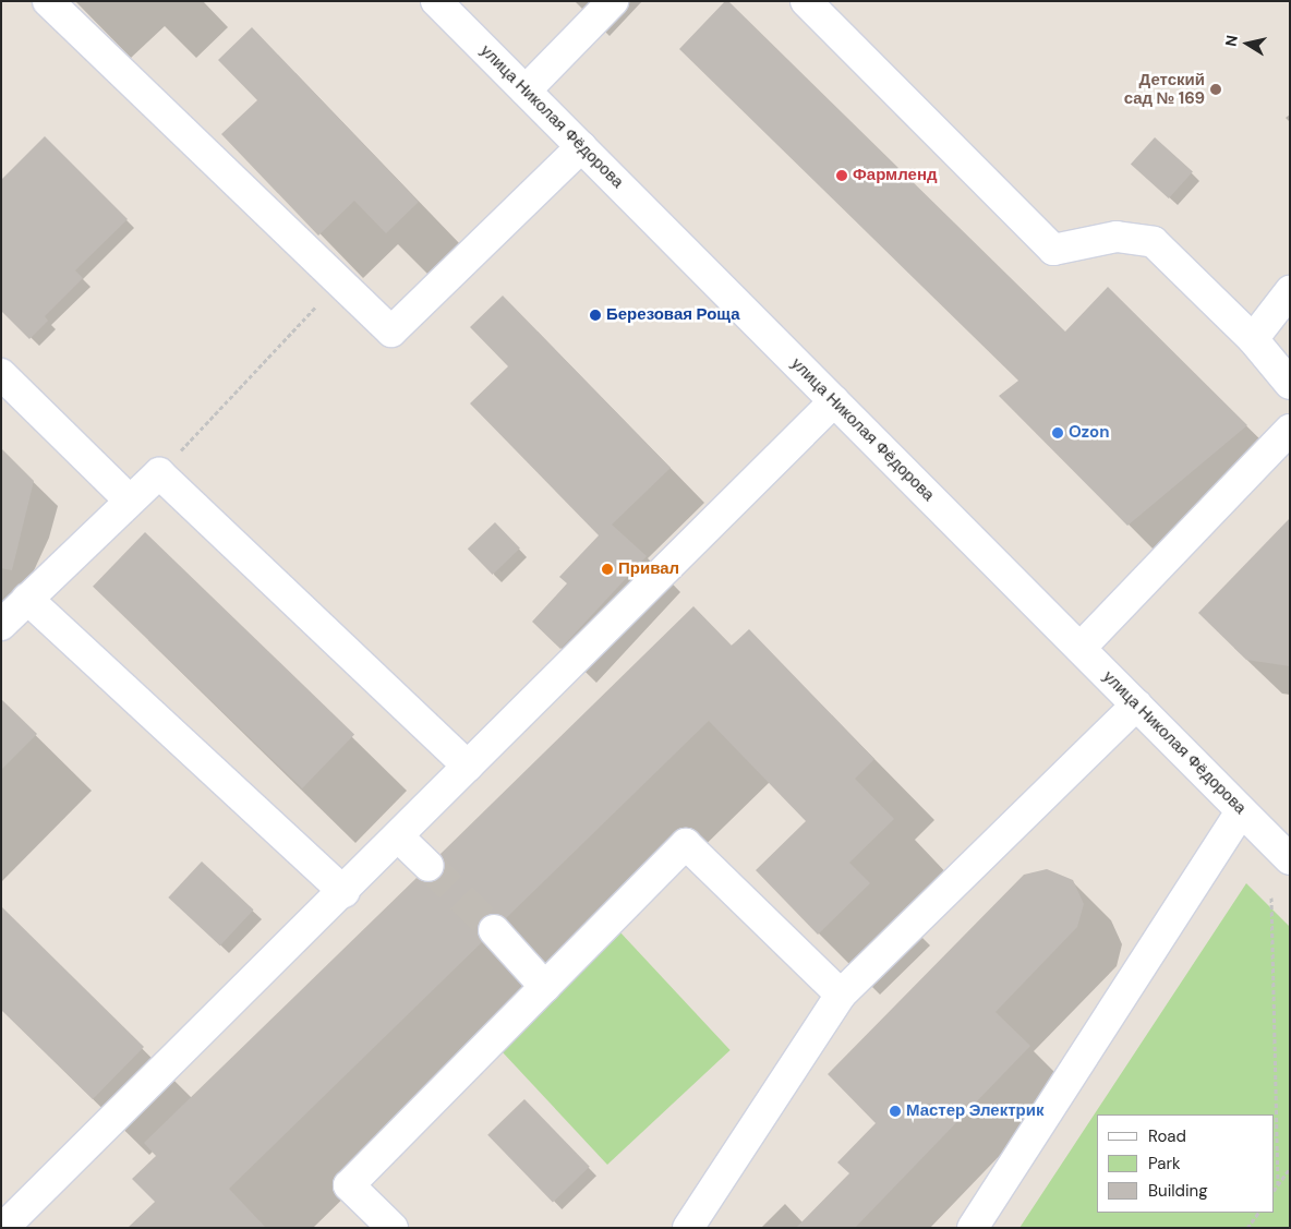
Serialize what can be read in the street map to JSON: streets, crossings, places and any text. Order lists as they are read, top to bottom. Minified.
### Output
{"streets":{"street":["улица Николая Фёдорова"]},"places":["Детский сад № 169","Фармленд","Березовая Роща","Ozon","Привал","Мастер Электрик"],"legend":["Road","Park","Building"],"north":"left"}
